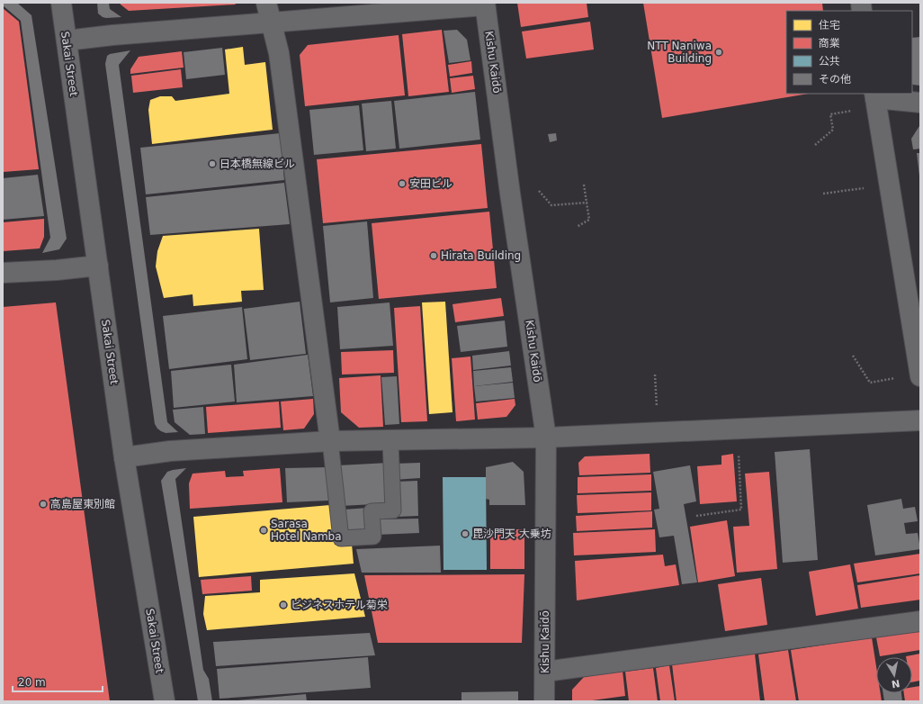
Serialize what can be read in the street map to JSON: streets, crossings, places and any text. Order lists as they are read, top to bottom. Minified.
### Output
{"streets":{"street":["Kishu Kaidō","Sakai Street"]},"places":["NTT Naniwa Building","日本橋無線ビル","安田ビル","Hirata Building","高島屋東別館","Sarasa Hotel Namba","毘沙門天 大乗坊","ビジネスホテル菊栄"],"legend":["住宅","商業","公共","その他"],"scale_bar":"20 m","north":"bottom"}
